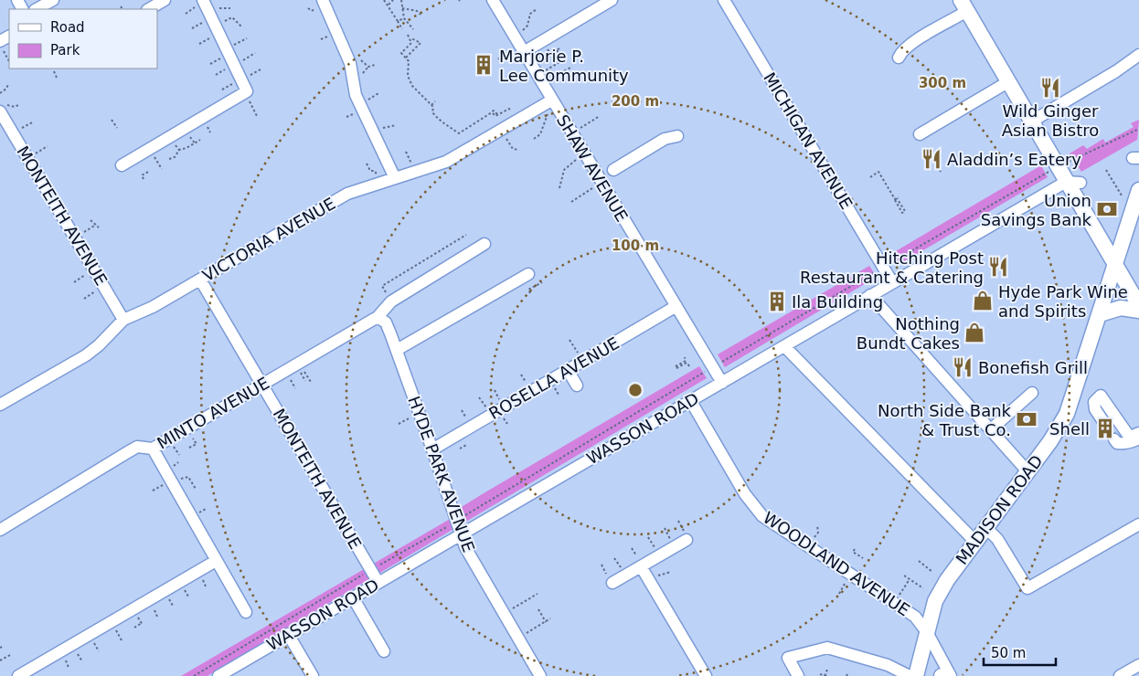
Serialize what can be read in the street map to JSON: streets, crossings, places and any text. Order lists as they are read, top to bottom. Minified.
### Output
{"streets":{"main road":["MADISON ROAD"],"street":["MICHIGAN AVENUE","SHAW AVENUE","MONTEITH AVENUE","VICTORIA AVENUE","ROSELLA AVENUE","MINTO AVENUE","WASSON ROAD","HYDE PARK AVENUE","WOODLAND AVENUE"]},"crossings":[["MICHIGAN AVENUE","WASSON ROAD"],["SHAW AVENUE","VICTORIA AVENUE"],["SHAW AVENUE","ROSELLA AVENUE"],["SHAW AVENUE","WASSON ROAD"],["MONTEITH AVENUE","VICTORIA AVENUE"],["MONTEITH AVENUE","MINTO AVENUE"],["MONTEITH AVENUE","WASSON ROAD"],["ROSELLA AVENUE","HYDE PARK AVENUE"],["MINTO AVENUE","HYDE PARK AVENUE"],["WASSON ROAD","HYDE PARK AVENUE"],["WASSON ROAD","WOODLAND AVENUE"],["MADISON ROAD","WOODLAND AVENUE"]],"places":{"building":["Marjorie P. Lee Community","Ila Building","Shell"],"restaurant":["Wild Ginger Asian Bistro","Aladdin’s Eatery","Hitching Post Restaurant & Catering","Bonefish Grill"],"bank":["Union Savings Bank","North Side Bank & Trust Co."],"shop":["Hyde Park Wine and Spirits","Nothing Bundt Cakes"]},"legend":["Road","Park"],"scale_bar":"50 m","rings":["300 m","200 m","100 m"]}
